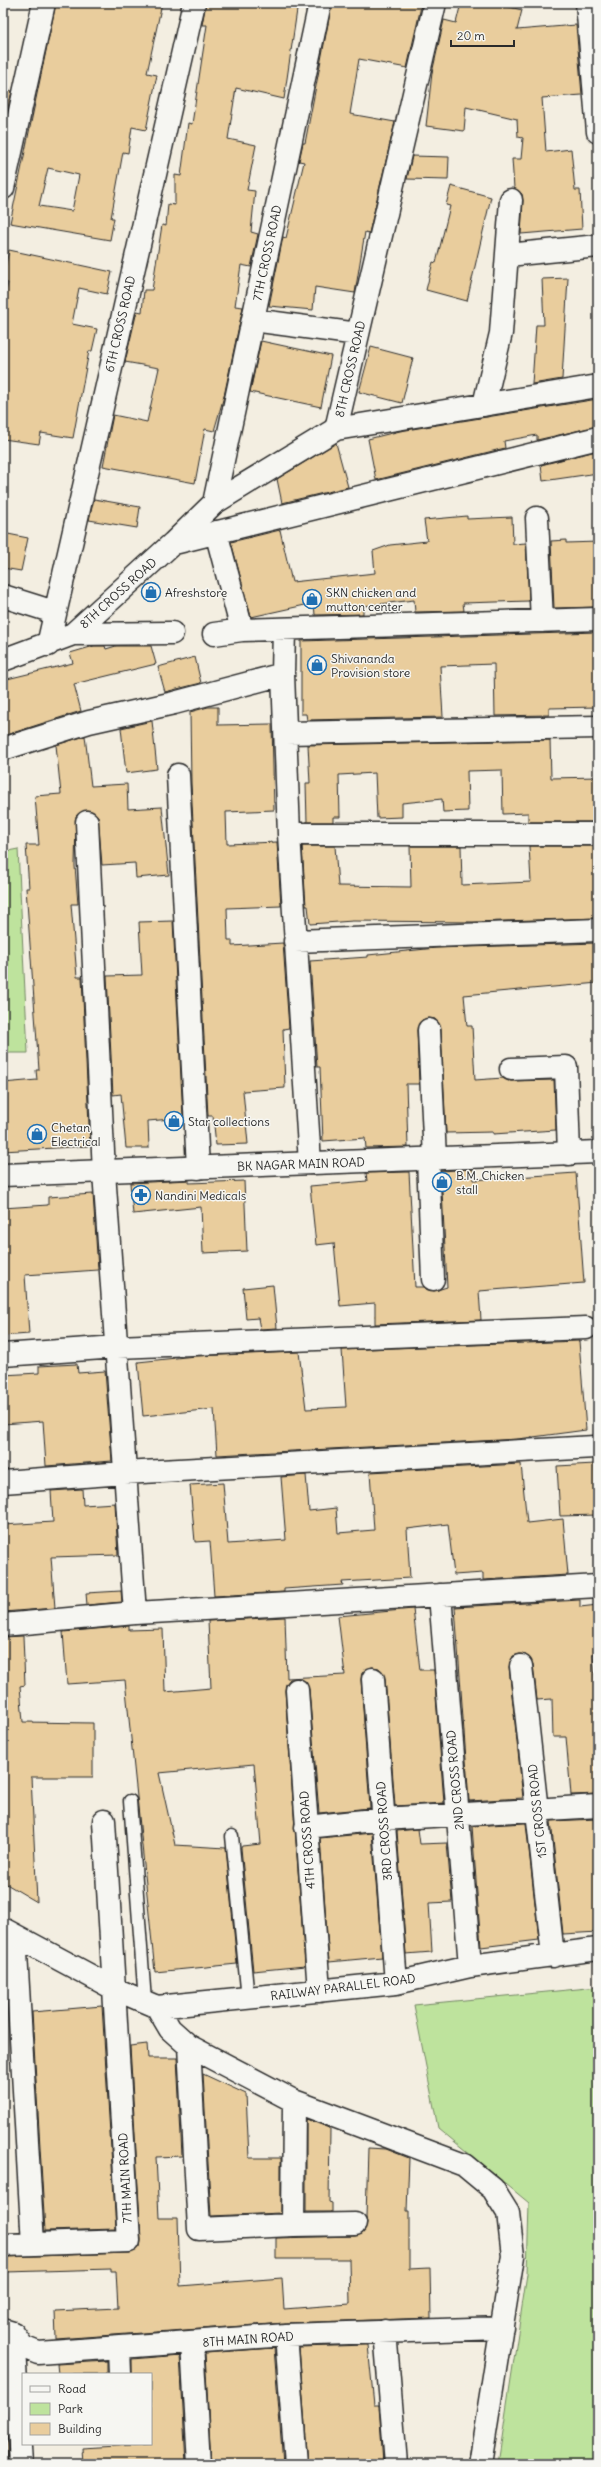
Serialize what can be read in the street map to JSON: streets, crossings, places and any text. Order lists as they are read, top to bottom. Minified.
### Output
{"streets":{"street":["7TH CROSS ROAD","6TH CROSS ROAD","8TH CROSS ROAD","BK NAGAR MAIN ROAD","2ND CROSS ROAD","1ST CROSS ROAD","3RD CROSS ROAD","4TH CROSS ROAD","RAILWAY PARALLEL ROAD","7TH MAIN ROAD","8TH MAIN ROAD"]},"crossings":[["7TH CROSS ROAD","8TH CROSS ROAD"],["6TH CROSS ROAD","8TH CROSS ROAD"],["2ND CROSS ROAD","RAILWAY PARALLEL ROAD"],["1ST CROSS ROAD","RAILWAY PARALLEL ROAD"],["3RD CROSS ROAD","RAILWAY PARALLEL ROAD"],["4TH CROSS ROAD","RAILWAY PARALLEL ROAD"]],"places":{"shop":["Afreshstore","SKN chicken and mutton center","Shivananda Provision store","Star collections","Chetan Electrical","B.M. Chicken stall"],"pharmacy":["Nandini Medicals"]},"legend":["Road","Park","Building"],"scale_bar":"20 m"}
